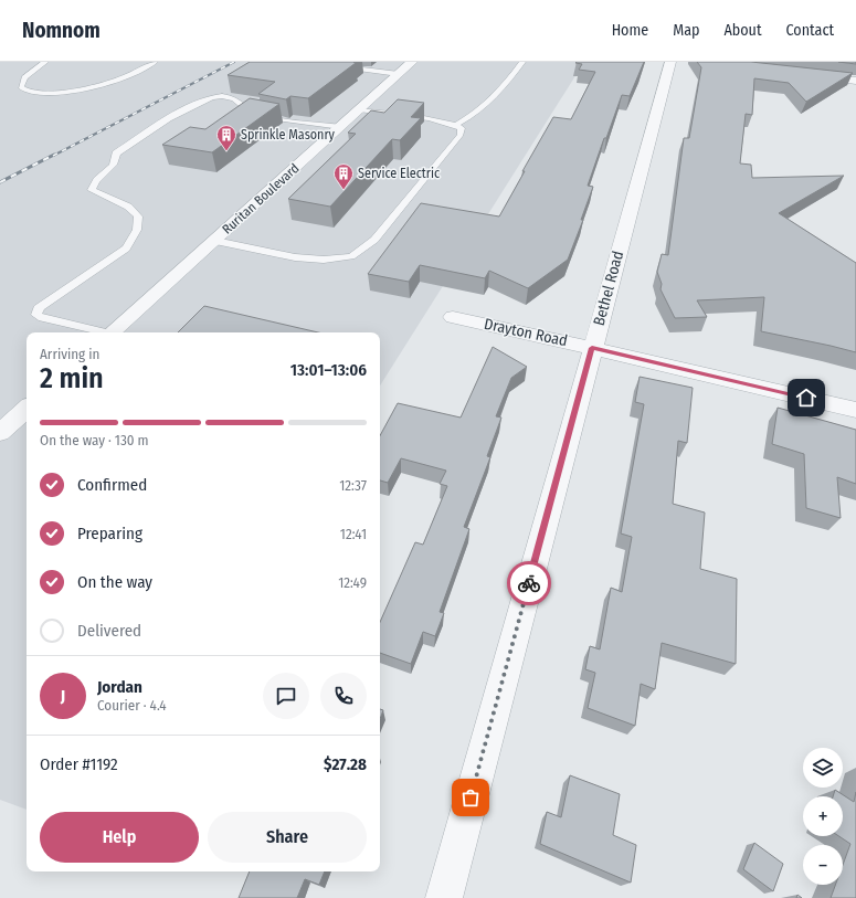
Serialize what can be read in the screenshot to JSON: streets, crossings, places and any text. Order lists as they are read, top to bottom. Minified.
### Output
{"streets":{"street":["Ruritan Boulevard","Bethel Road","Drayton Road"]},"crossings":[["Bethel Road","Drayton Road"]],"places":{"building":["Sprinkle Masonry","Service Electric"]},"page":{"header":"Nomnom","nav":["Home","Map","About","Contact"],"heading":["2 min","Arriving in","13:01–13:06"],"panel":["Jordan","Courier · 4.4","Order #1192","$27.28"],"bar":"On the way · 130 m","list":[["Confirmed","12:37"],["Preparing","12:41"],["On the way","12:49"],"Delivered"],"round":"J","map_buttons":["+","−"],"buttons":["Help","Share"]}}
